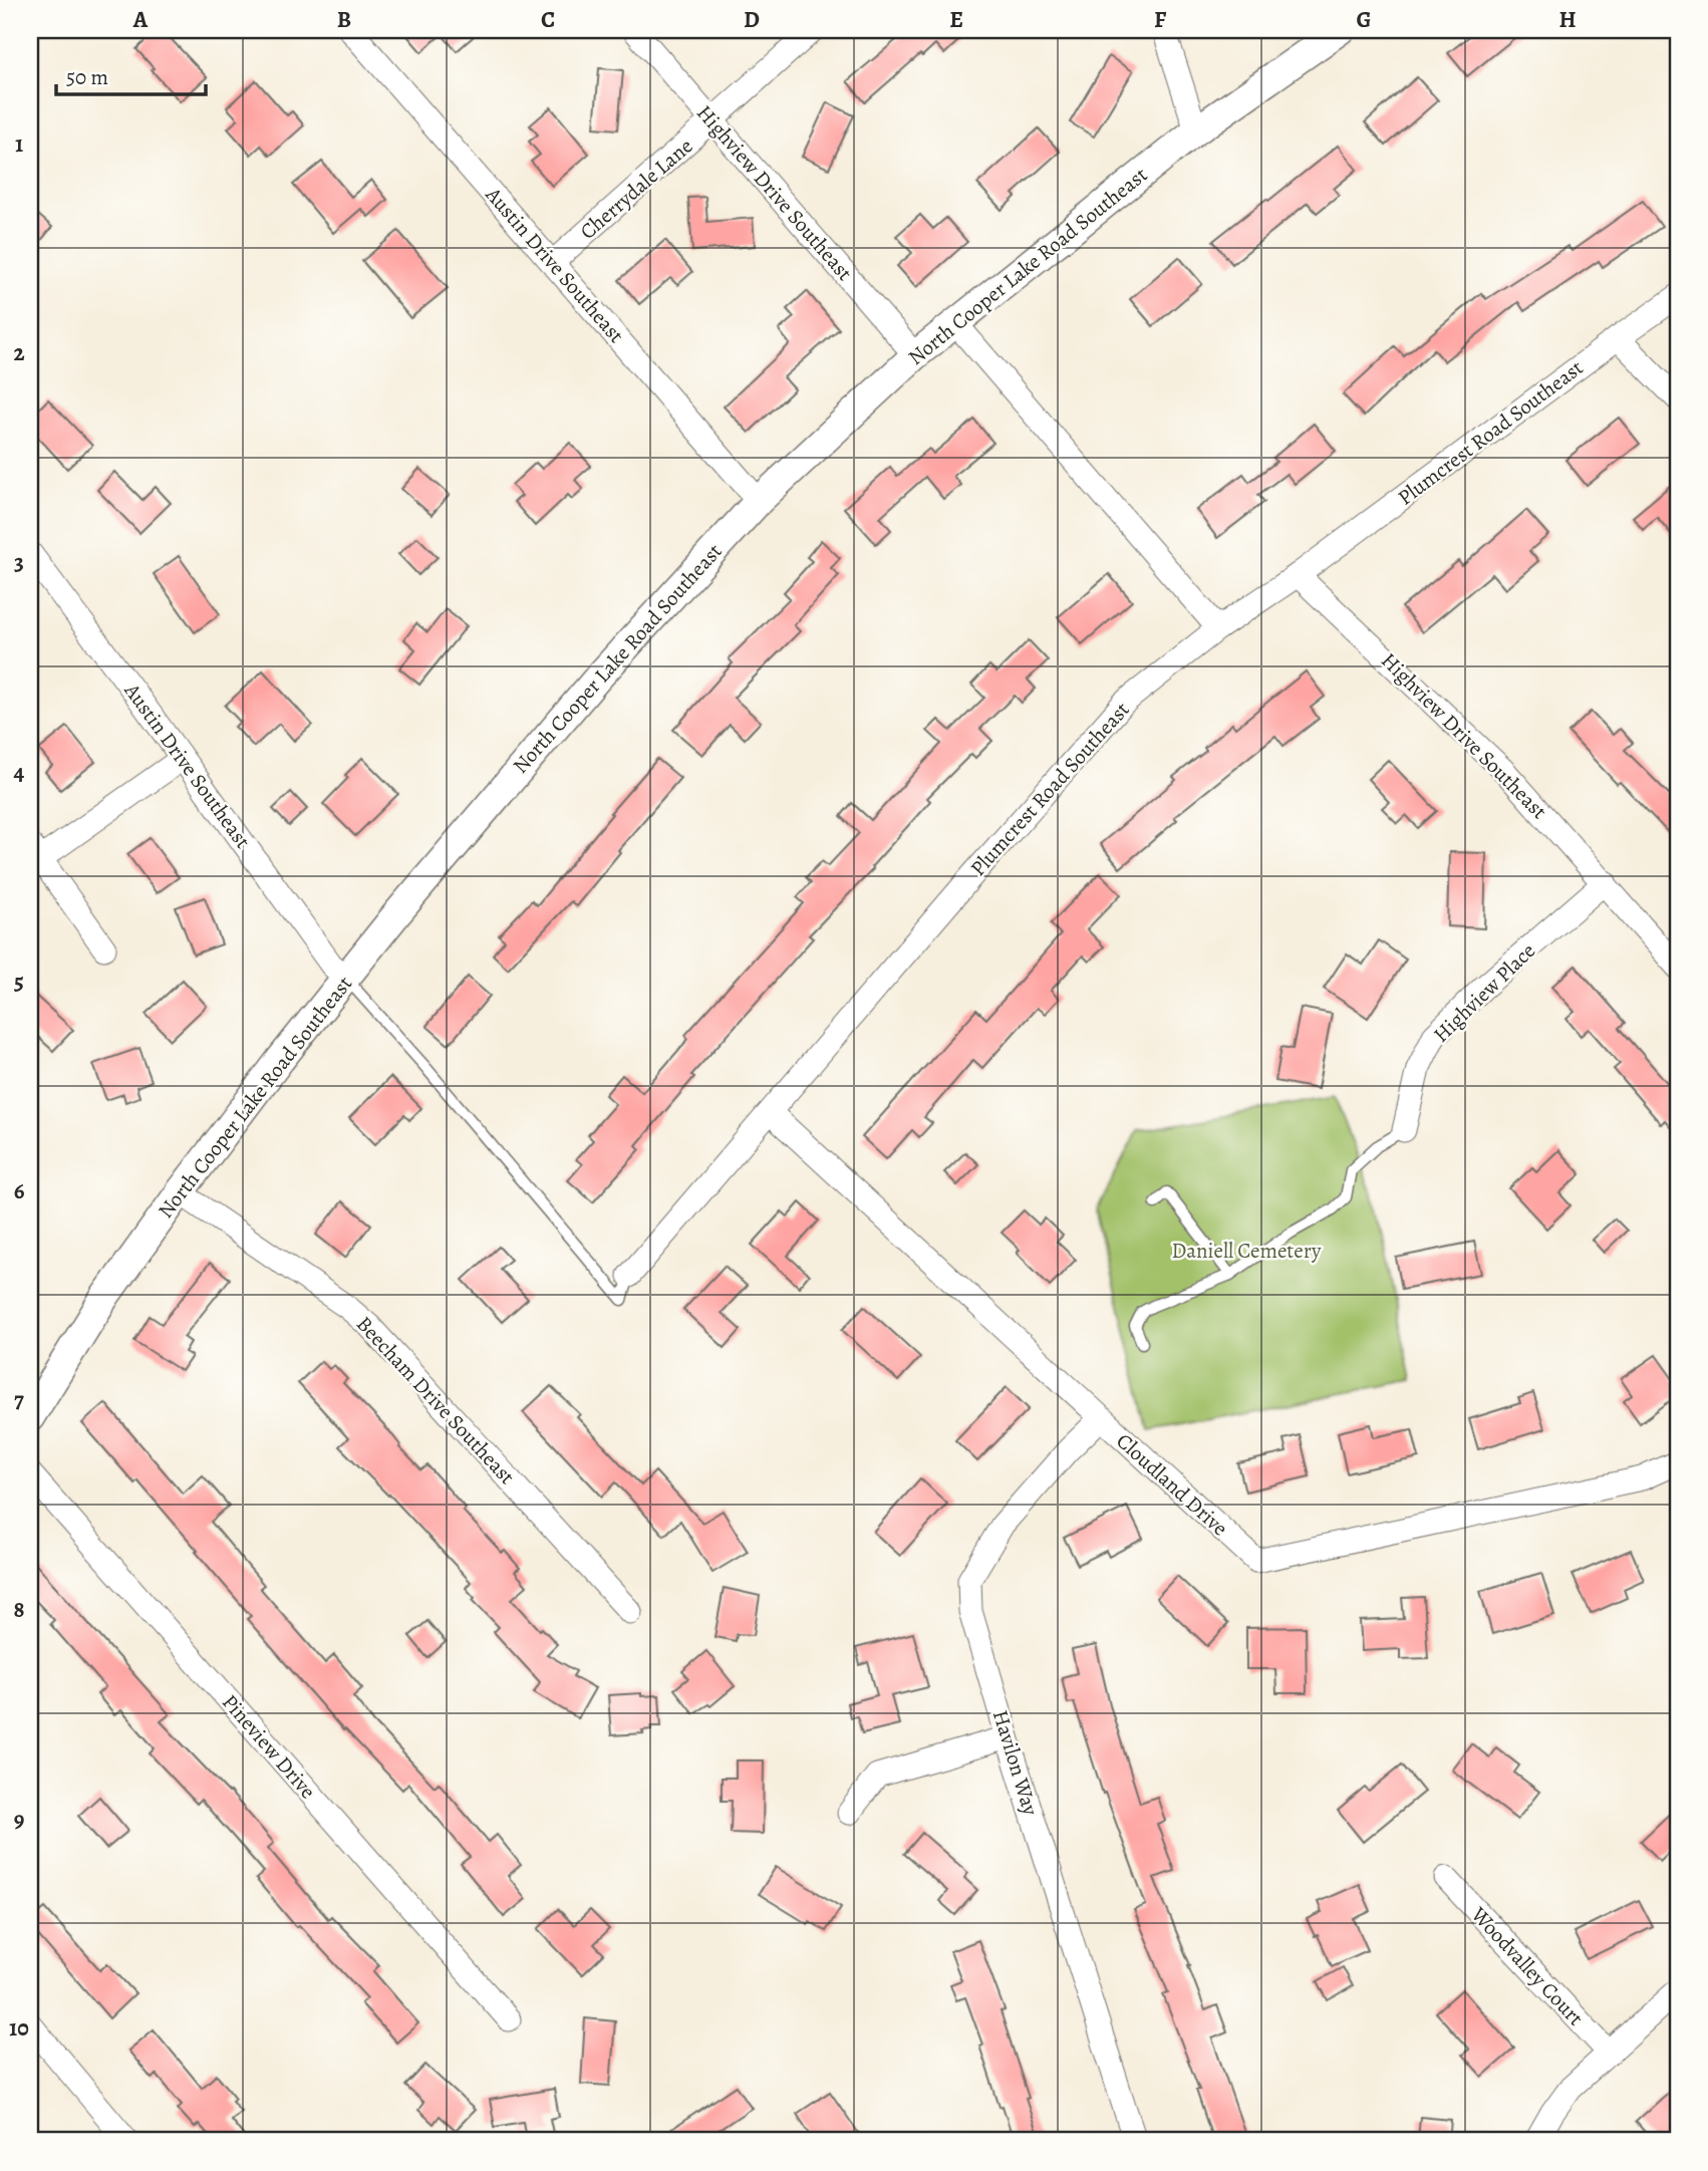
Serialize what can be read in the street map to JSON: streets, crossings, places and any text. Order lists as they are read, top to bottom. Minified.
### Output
{"streets":{"street":["Cherrydale Lane","Highview Drive Southeast","Austin Drive Southeast","North Cooper Lake Road Southeast","Plumcrest Road Southeast","Highview Place","Beecham Drive Southeast","Cloudland Drive","Pineview Drive","Havilon Way","Woodvalley Court"]},"crossings":[["Cherrydale Lane","Highview Drive Southeast"],["Cherrydale Lane","Austin Drive Southeast"],["Highview Drive Southeast","North Cooper Lake Road Southeast"],["Highview Drive Southeast","Plumcrest Road Southeast"],["Highview Drive Southeast","Highview Place"],["Austin Drive Southeast","North Cooper Lake Road Southeast"],["North Cooper Lake Road Southeast","Beecham Drive Southeast"],["Plumcrest Road Southeast","Cloudland Drive"],["Cloudland Drive","Havilon Way"]],"parks":["Daniell Cemetery"],"scale_bar":"50 m","grid":{"columns":["A","B","C","D","E","F","G","H"],"rows":["1","2","3","4","5","6","7","8","9","10"]}}
